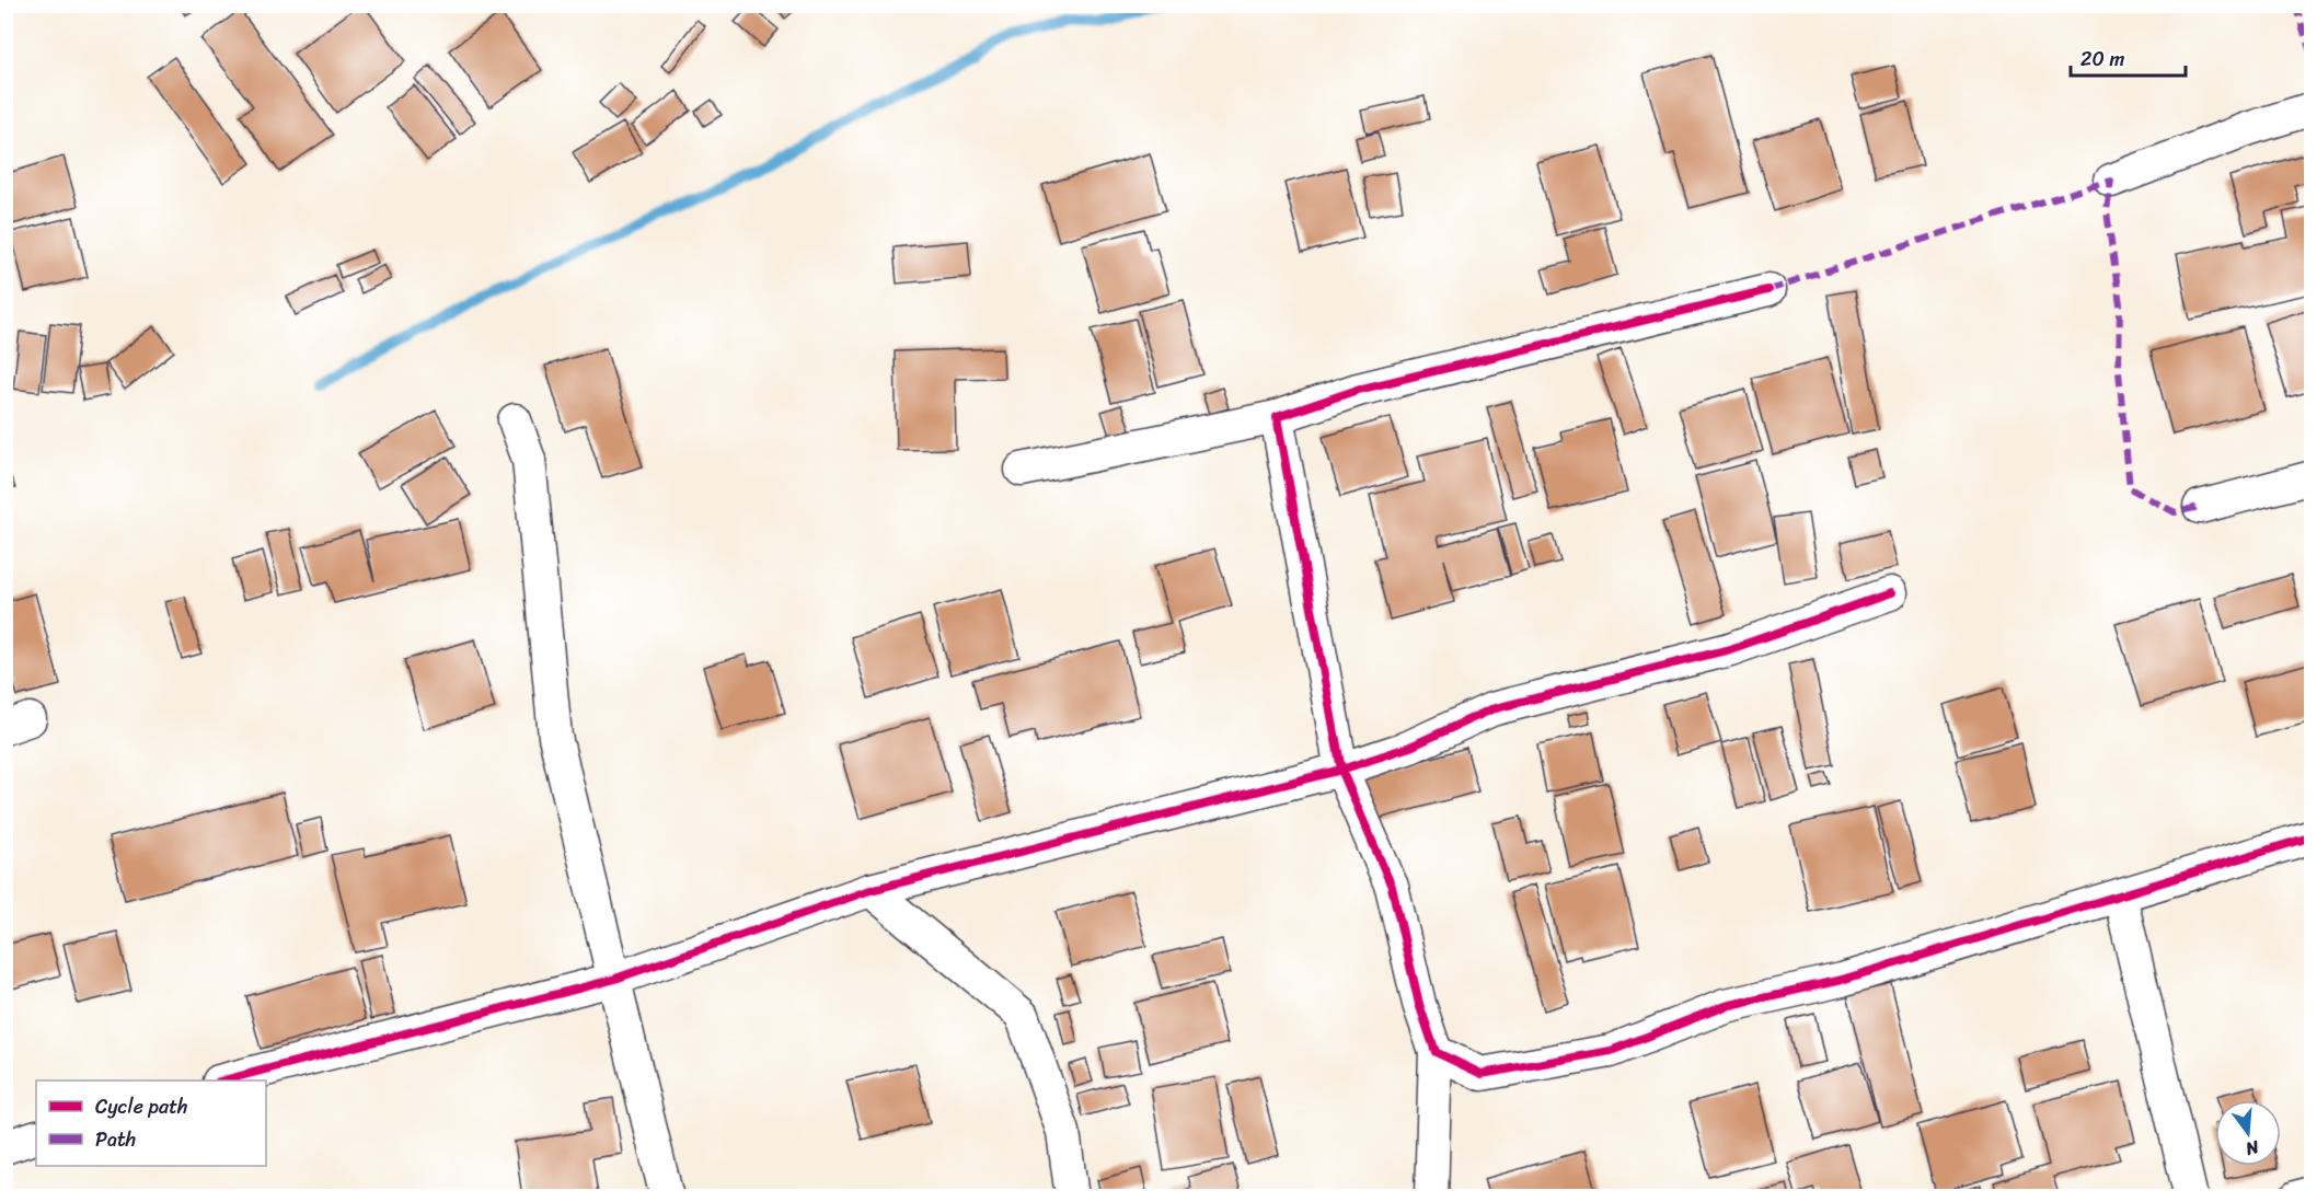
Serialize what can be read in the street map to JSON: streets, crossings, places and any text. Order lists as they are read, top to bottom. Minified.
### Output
{"legend":["Cycle path","Path"],"scale_bar":"20 m","north":"bottom"}
